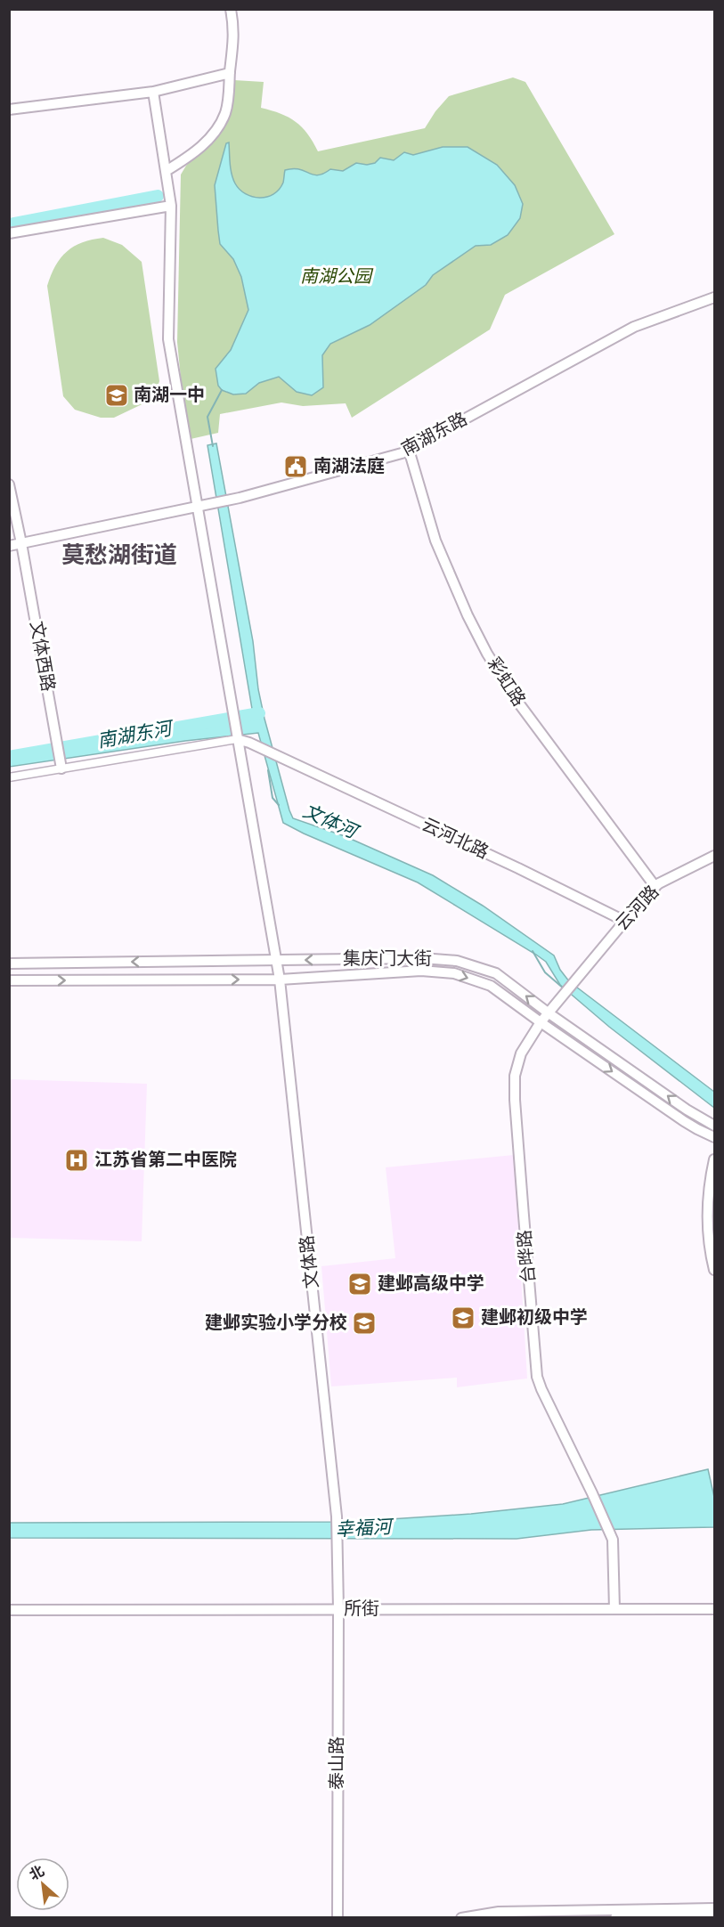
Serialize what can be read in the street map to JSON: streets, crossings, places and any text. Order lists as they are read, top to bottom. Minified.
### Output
{"streets":{"street":["南湖东路","文体西路","彩虹路","云河北路","云河路","集庆门大街","台晔路","文体路","所街","泰山路"]},"crossings":[["南湖东路","文体西路"],["南湖东路","彩虹路"],["南湖东路","文体路"],["彩虹路","云河路"],["云河北路","云河路"],["云河北路","文体路"],["云河路","台晔路"],["集庆门大街","台晔路"],["集庆门大街","文体路"],["台晔路","所街"],["文体路","所街"],["文体路","泰山路"],["所街","泰山路"]],"districts":["莫愁湖街道"],"water":["南湖东河","文体河","幸福河"],"parks":["南湖公园"],"places":{"school or university":["南湖一中","建邺高级中学","建邺初级中学","建邺实验小学分校"],"public building":["南湖法庭"],"hospital":["江苏省第二中医院"]},"north":"top left"}
